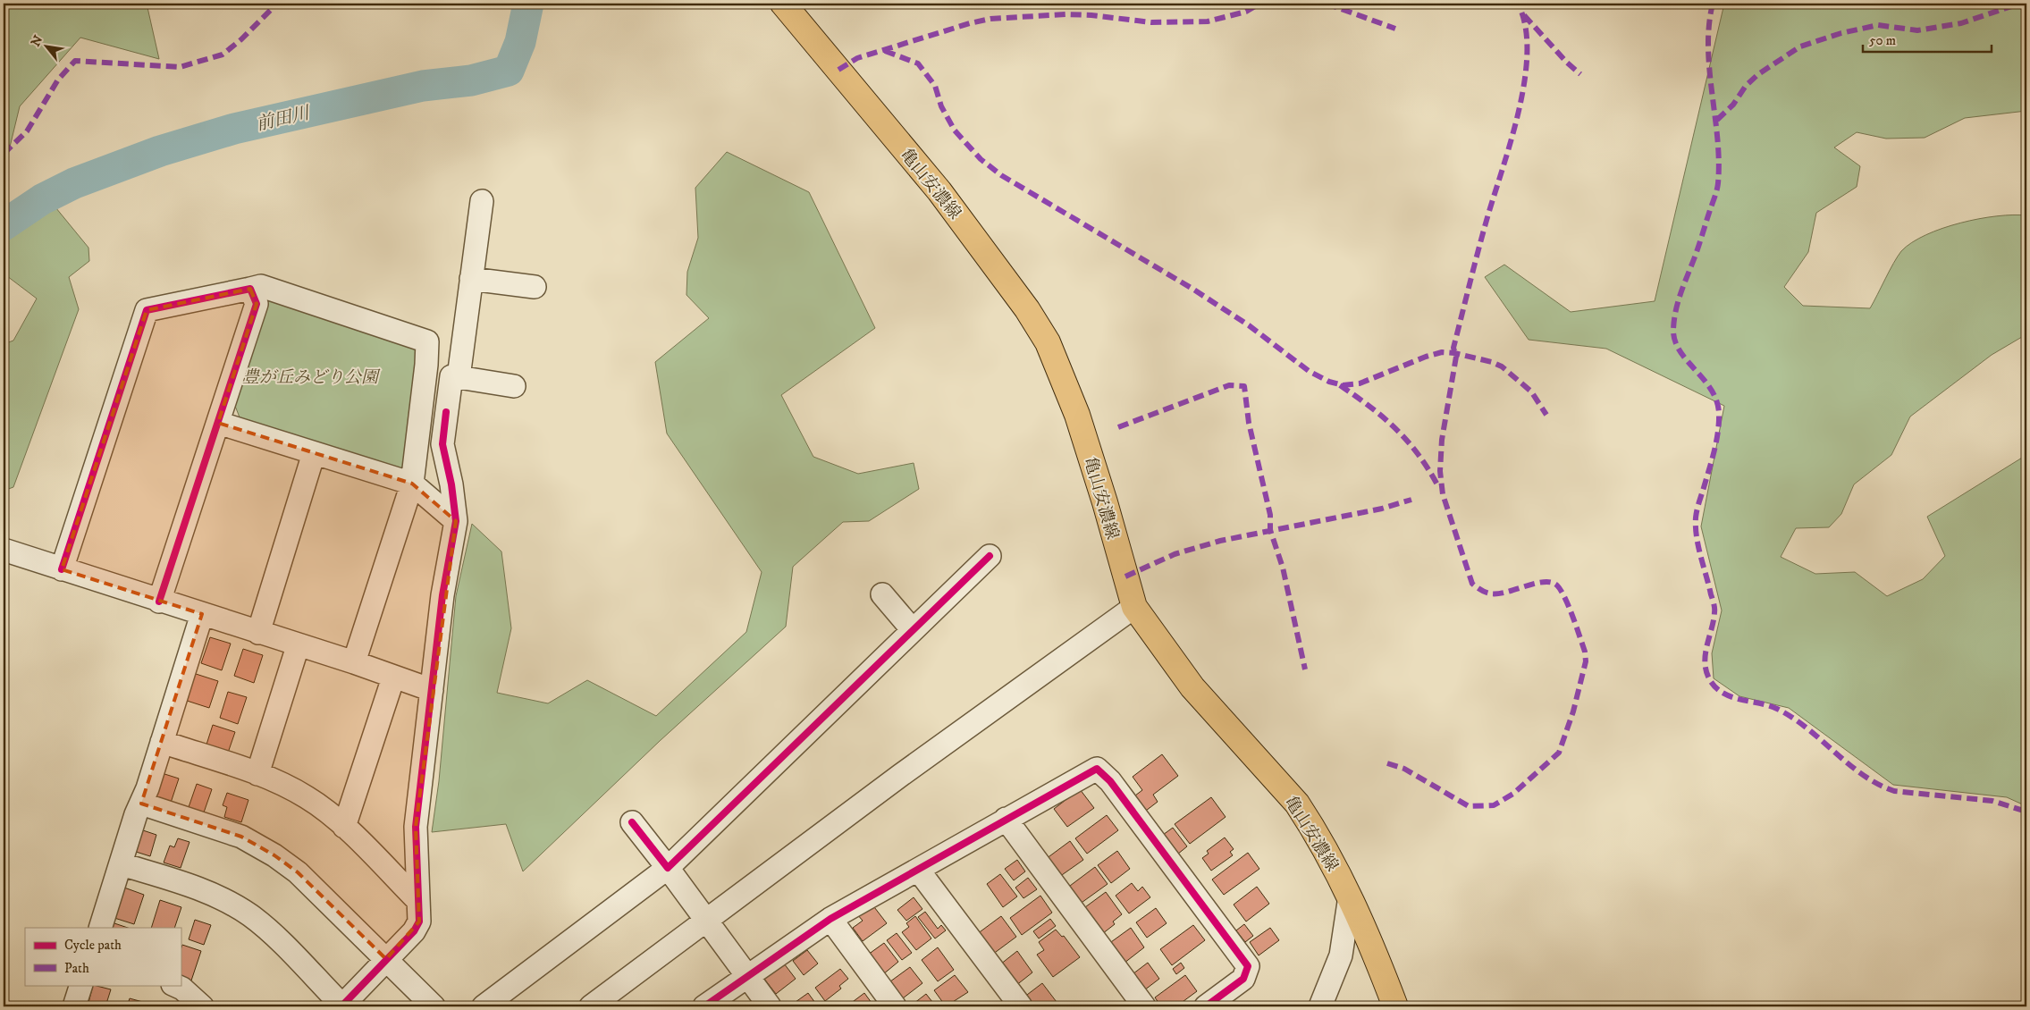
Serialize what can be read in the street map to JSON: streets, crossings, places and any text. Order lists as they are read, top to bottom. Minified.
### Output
{"streets":{"main road":["亀山安濃線"]},"water":["前田川"],"parks":["豊が丘みどり公園"],"legend":["Cycle path","Path"],"scale_bar":"50 m","north":"top left"}
